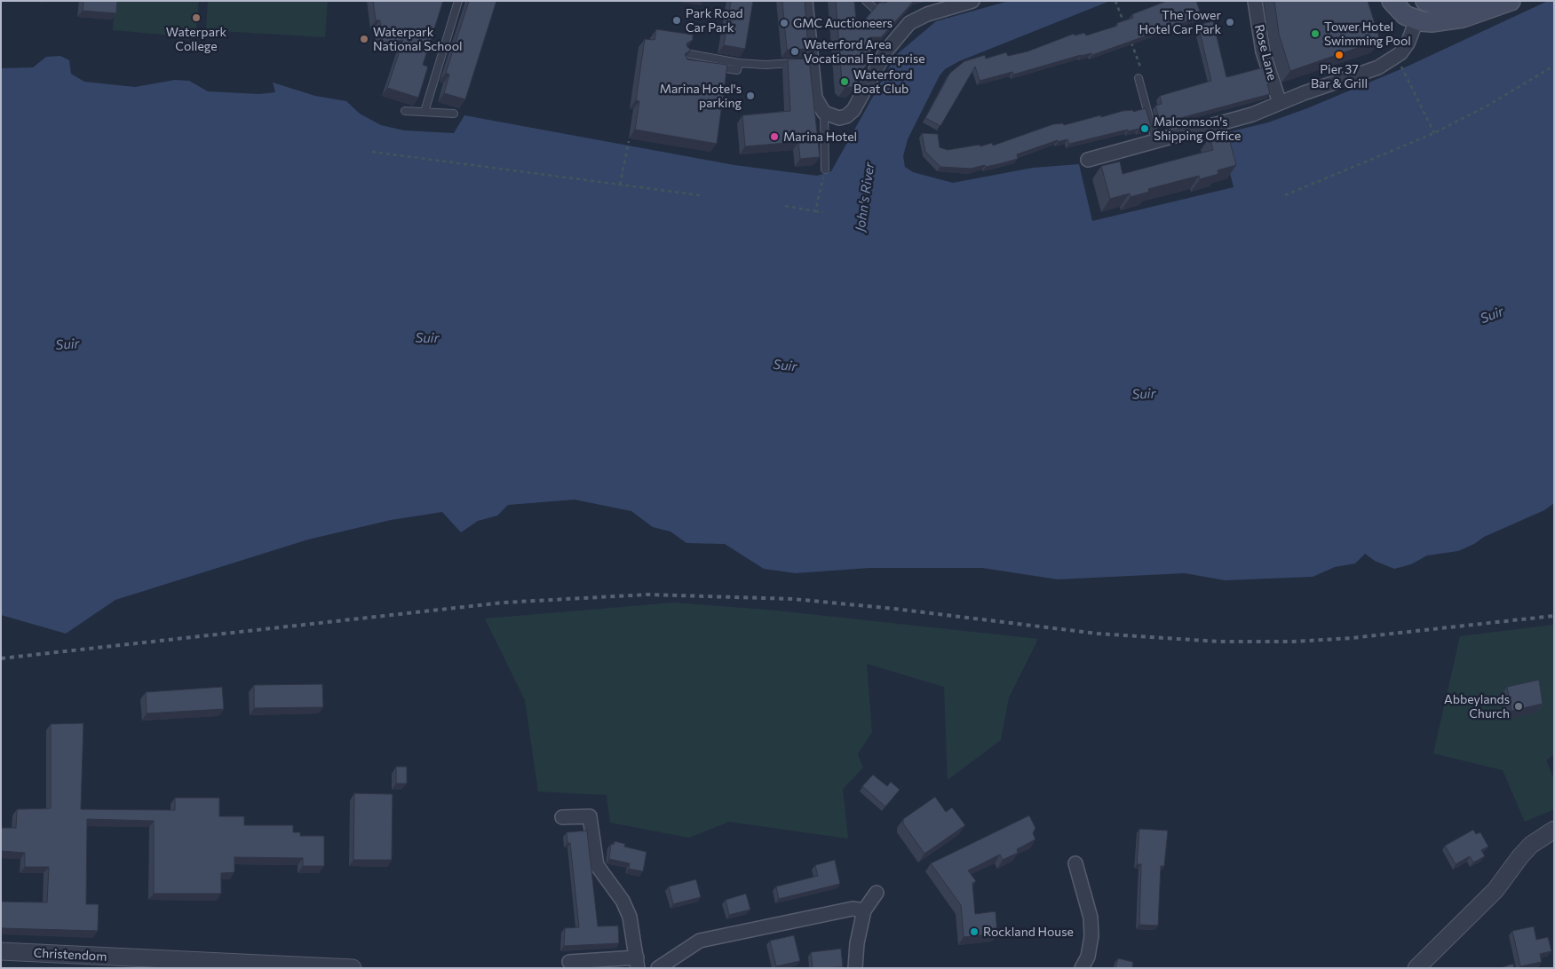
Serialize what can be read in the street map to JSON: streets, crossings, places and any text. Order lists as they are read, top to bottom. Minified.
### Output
{"streets":{"street":["Rose Lane","Christendom"]},"water":["John's River","Suir"],"places":["Waterpark College","Park Road Car Park","The Tower Hotel Car Park","GMC Auctioneers","Tower Hotel Swimming Pool","Waterpark National School","Waterford Area Vocational Enterprise","Pier 37 Bar & Grill","Waterford Boat Club","Marina Hotel's parking","Malcomson's Shipping Office","Marina Hotel","Abbeylands Church","Rockland House"]}
